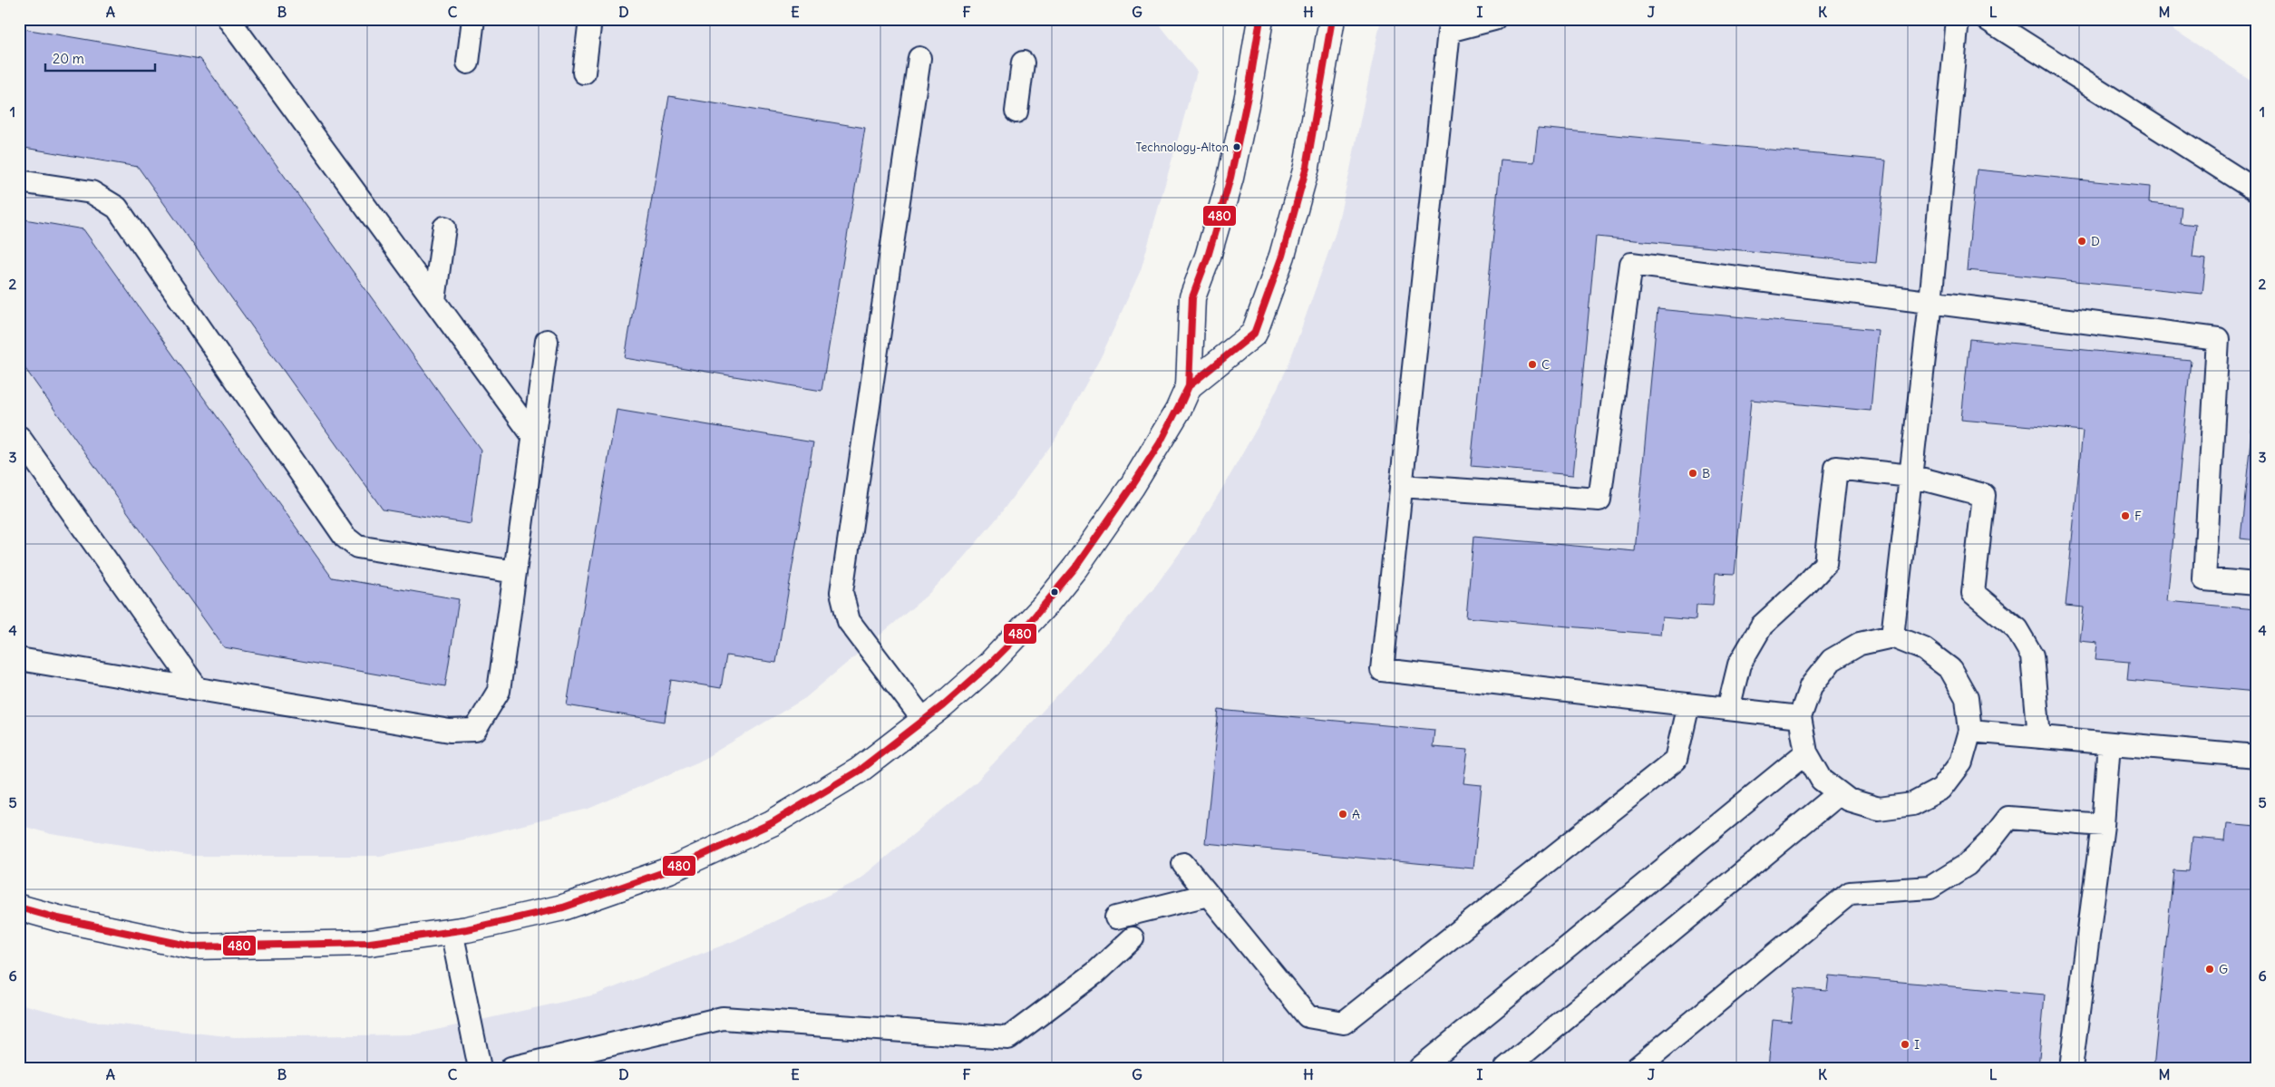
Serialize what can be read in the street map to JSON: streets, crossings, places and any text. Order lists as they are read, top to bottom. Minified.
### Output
{"places":["Technology-Alton","D","C","B","F","A","G","I"],"lines":["transit line 480"],"scale_bar":"20 m","grid":{"columns":["A","B","C","D","E","F","G","H","I","J","K","L","M"],"rows":["1","2","3","4","5","6"]}}
